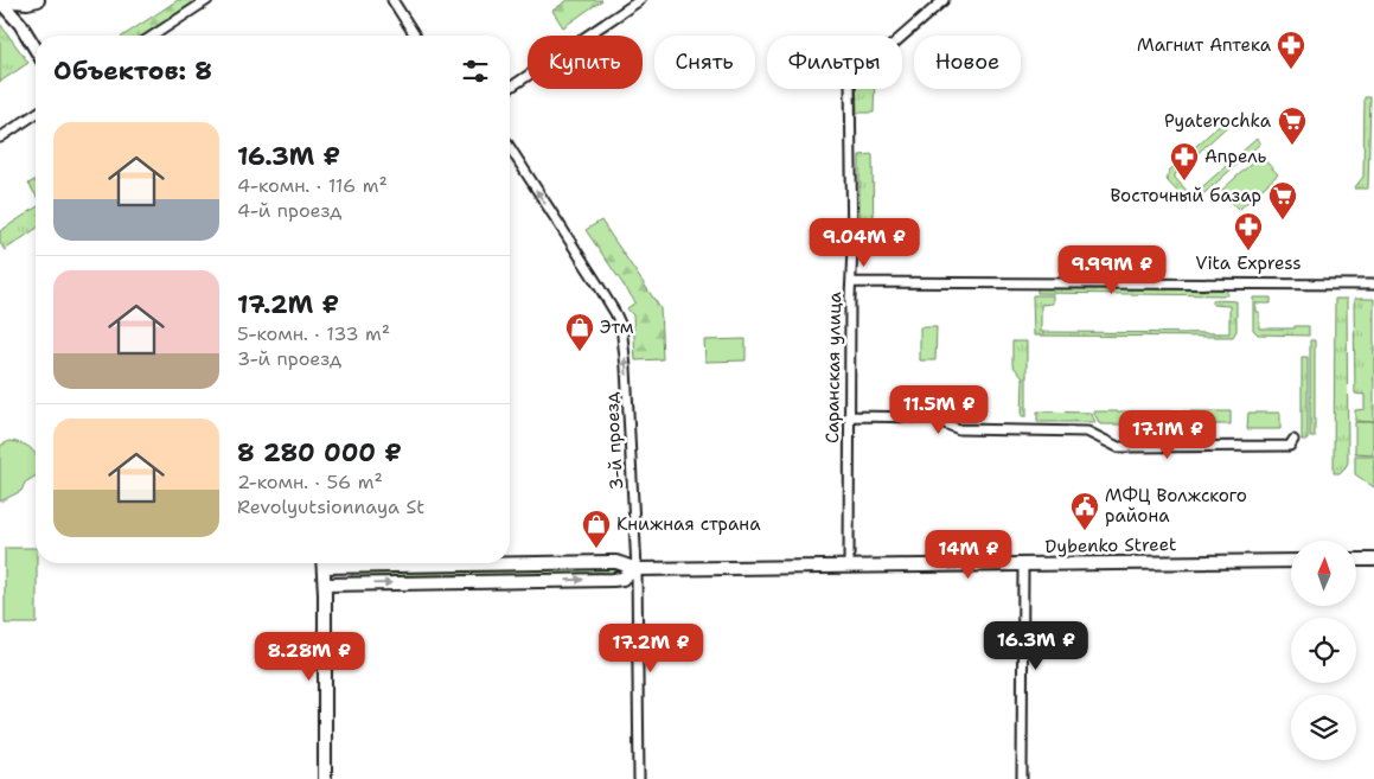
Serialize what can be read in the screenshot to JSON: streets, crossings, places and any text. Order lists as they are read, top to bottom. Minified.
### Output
{"streets":{"main road":["Dybenko Street"],"street":["Саранская улица","3-й проезд"]},"crossings":[["Саранская улица","Dybenko Street"],["3-й проезд","Dybenko Street"]],"one_way":["3-й проезд"],"places":{"pharmacy":["Магнит Аптека","Апрель","Vita Express"],"supermarket":["Pyaterochka","Восточный базар"],"shop":["Этм","Книжная страна"],"public building":["МФЦ Волжского района"]},"north":"top","page":{"chip":["Купить","Снять","Фильтры","Новое"],"heading":"Объектов: 8","list":[{"name":"16.3M ₽","note":"4-комн. · 116 m² · 4-й проезд"},{"name":"17.2M ₽","note":"5-комн. · 133 m² · 3-й проезд"},{"name":"8 280 000 ₽","note":"2-комн. · 56 m² · Revolyutsionnaya St"}],"price":["9.04M ₽","9.99M ₽","11.5M ₽","17.1M ₽","14M ₽","16.3M ₽","17.2M ₽","8.28M ₽"]}}
